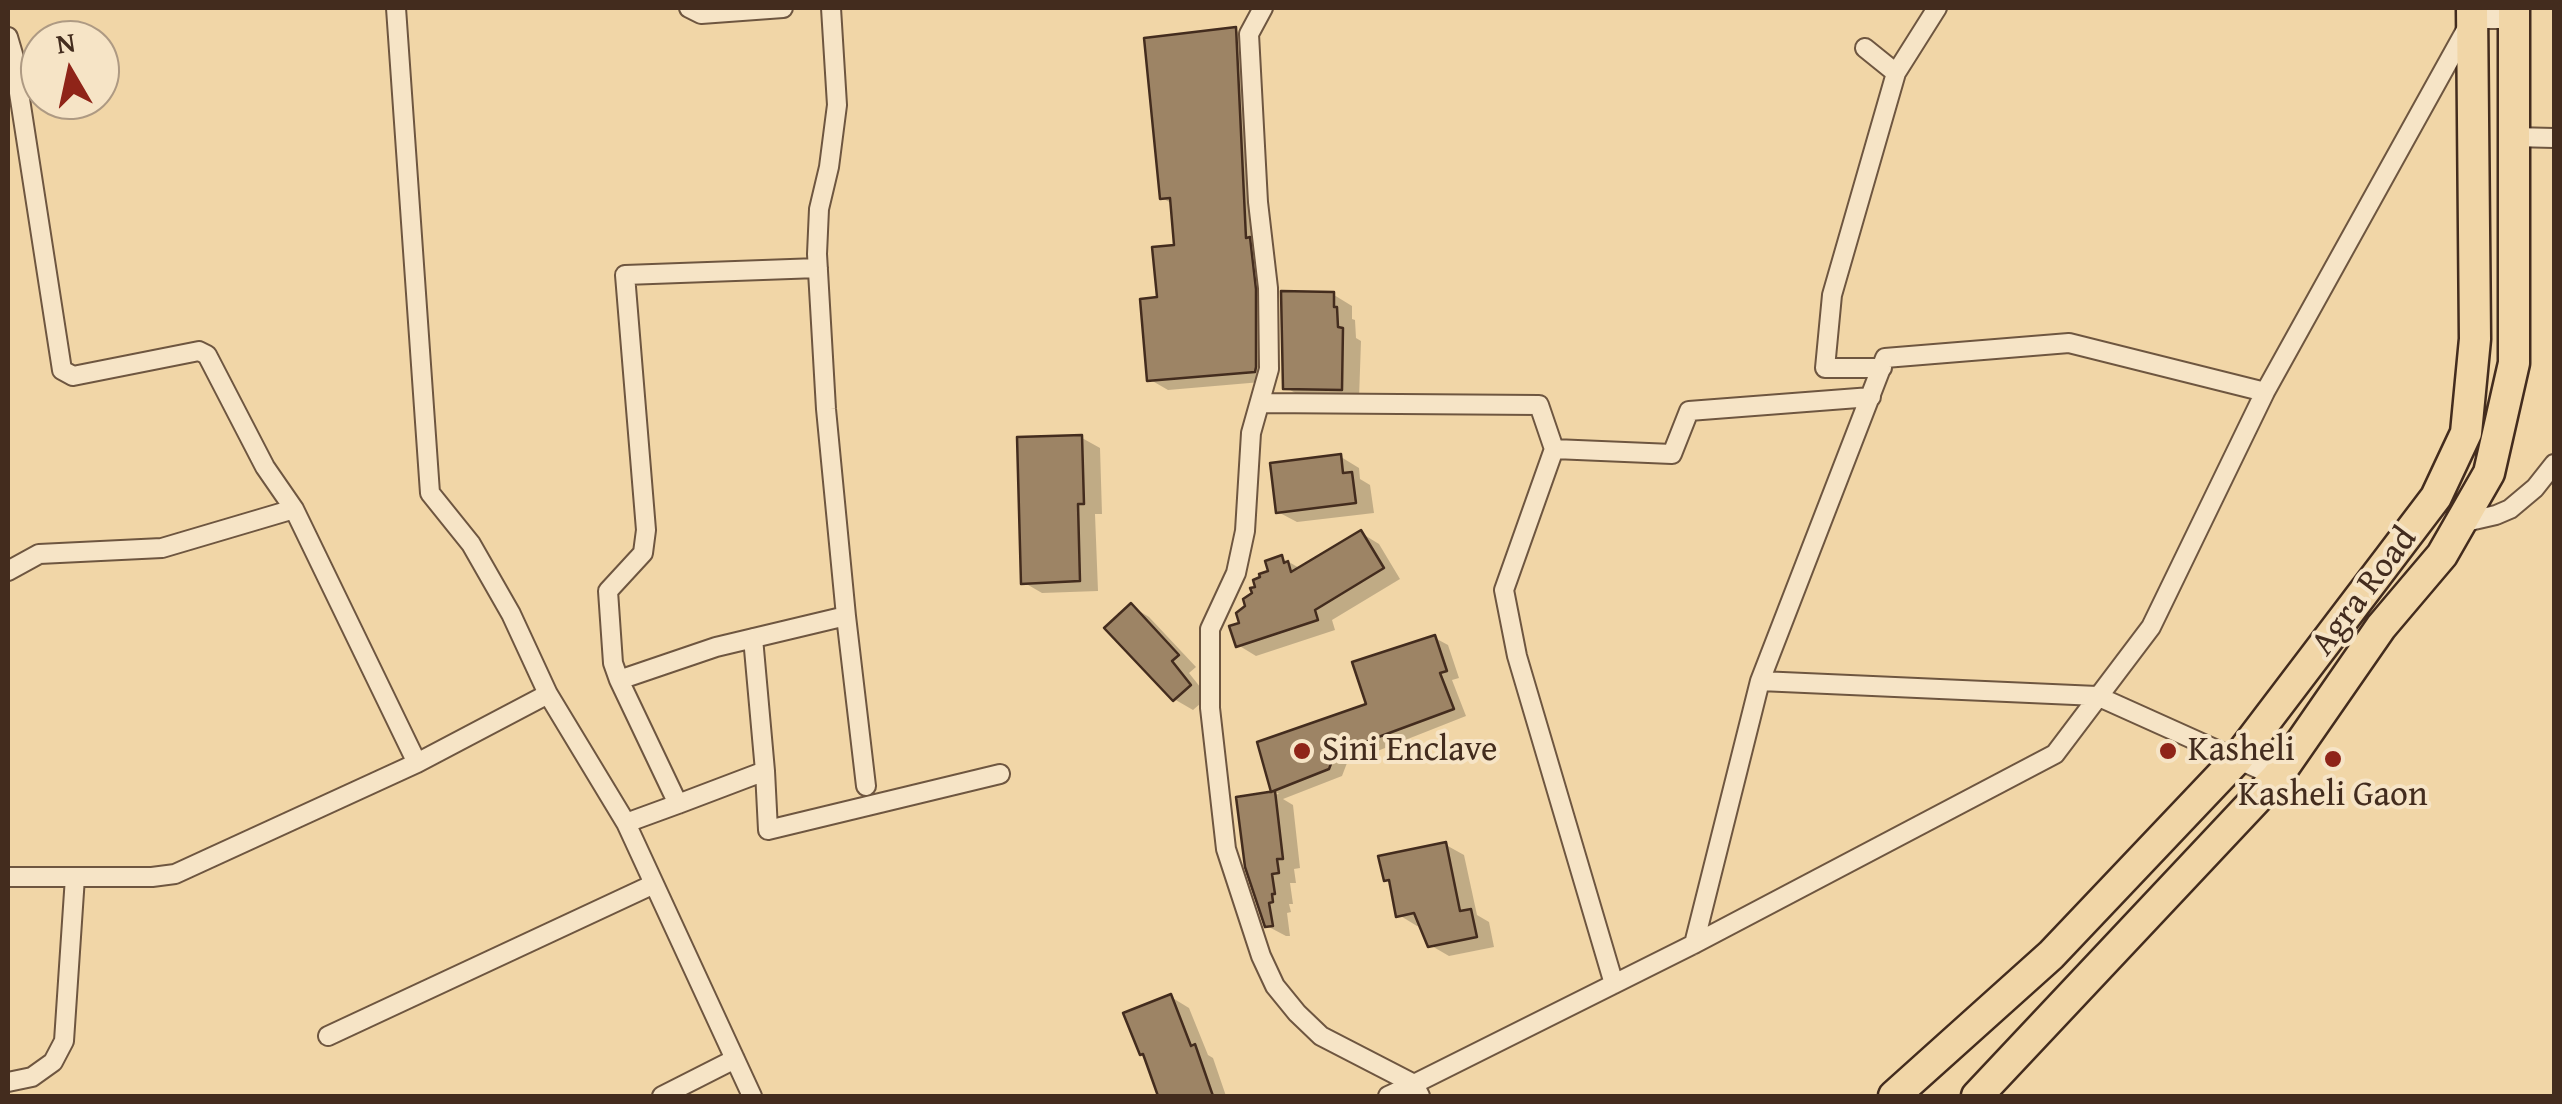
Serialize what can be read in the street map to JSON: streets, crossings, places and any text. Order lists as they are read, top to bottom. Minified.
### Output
{"streets":{"highway":["Agra Road"]},"places":["Sini Enclave","Kasheli","Kasheli Gaon"],"north":"top"}
